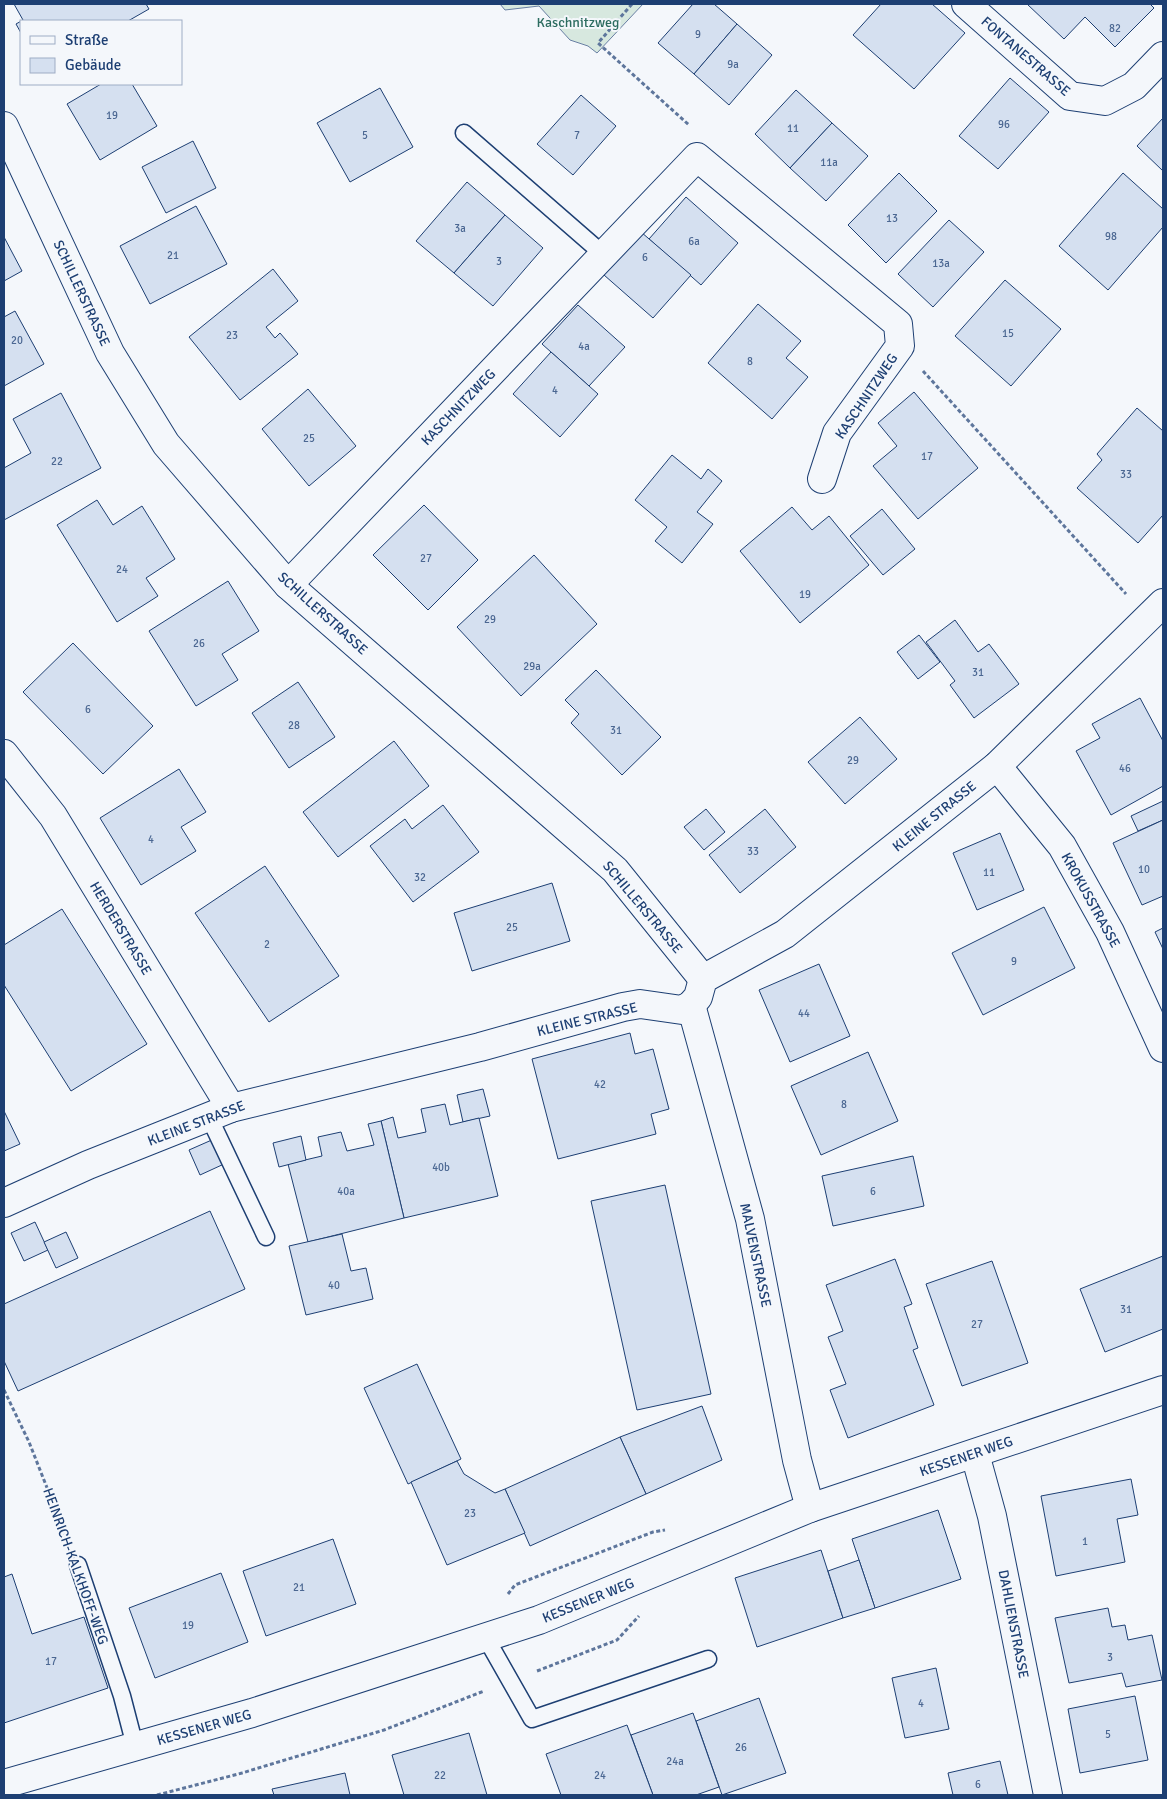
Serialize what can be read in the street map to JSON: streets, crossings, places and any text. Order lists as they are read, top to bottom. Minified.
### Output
{"streets":{"street":["FONTANESTRASSE","SCHILLERSTRASSE","KASCHNITZWEG","KLEINE STRASSE","KROKUSSTRASSE","HERDERSTRASSE","MALVENSTRASSE","KESSENER WEG","DAHLIENSTRASSE"],"lane":["HEINRICH-KALKHOFF-WEG"]},"crossings":[["SCHILLERSTRASSE","KASCHNITZWEG"],["SCHILLERSTRASSE","KLEINE STRASSE"],["KLEINE STRASSE","KROKUSSTRASSE"],["KLEINE STRASSE","HERDERSTRASSE"],["KLEINE STRASSE","MALVENSTRASSE"],["MALVENSTRASSE","KESSENER WEG"],["KESSENER WEG","HEINRICH-KALKHOFF-WEG"],["KESSENER WEG","DAHLIENSTRASSE"]],"parks":["Kaschnitzweg"],"house_numbers":["82","9","9a","19","96","11","5","7","11a","13","3a","98","6a","21","6","3","13a","15","23","20","4a","8","4","25","17","22","33","27","24","19","29","26","29a","31","6","28","31","29","46","4","33","10","11","32","25","2","9","44","42","8","40b","40a","6","40","31","27","23","1","21","19","3","17","4","5","26","24a","22","24","6"],"legend":["Straße","Gebäude"]}
